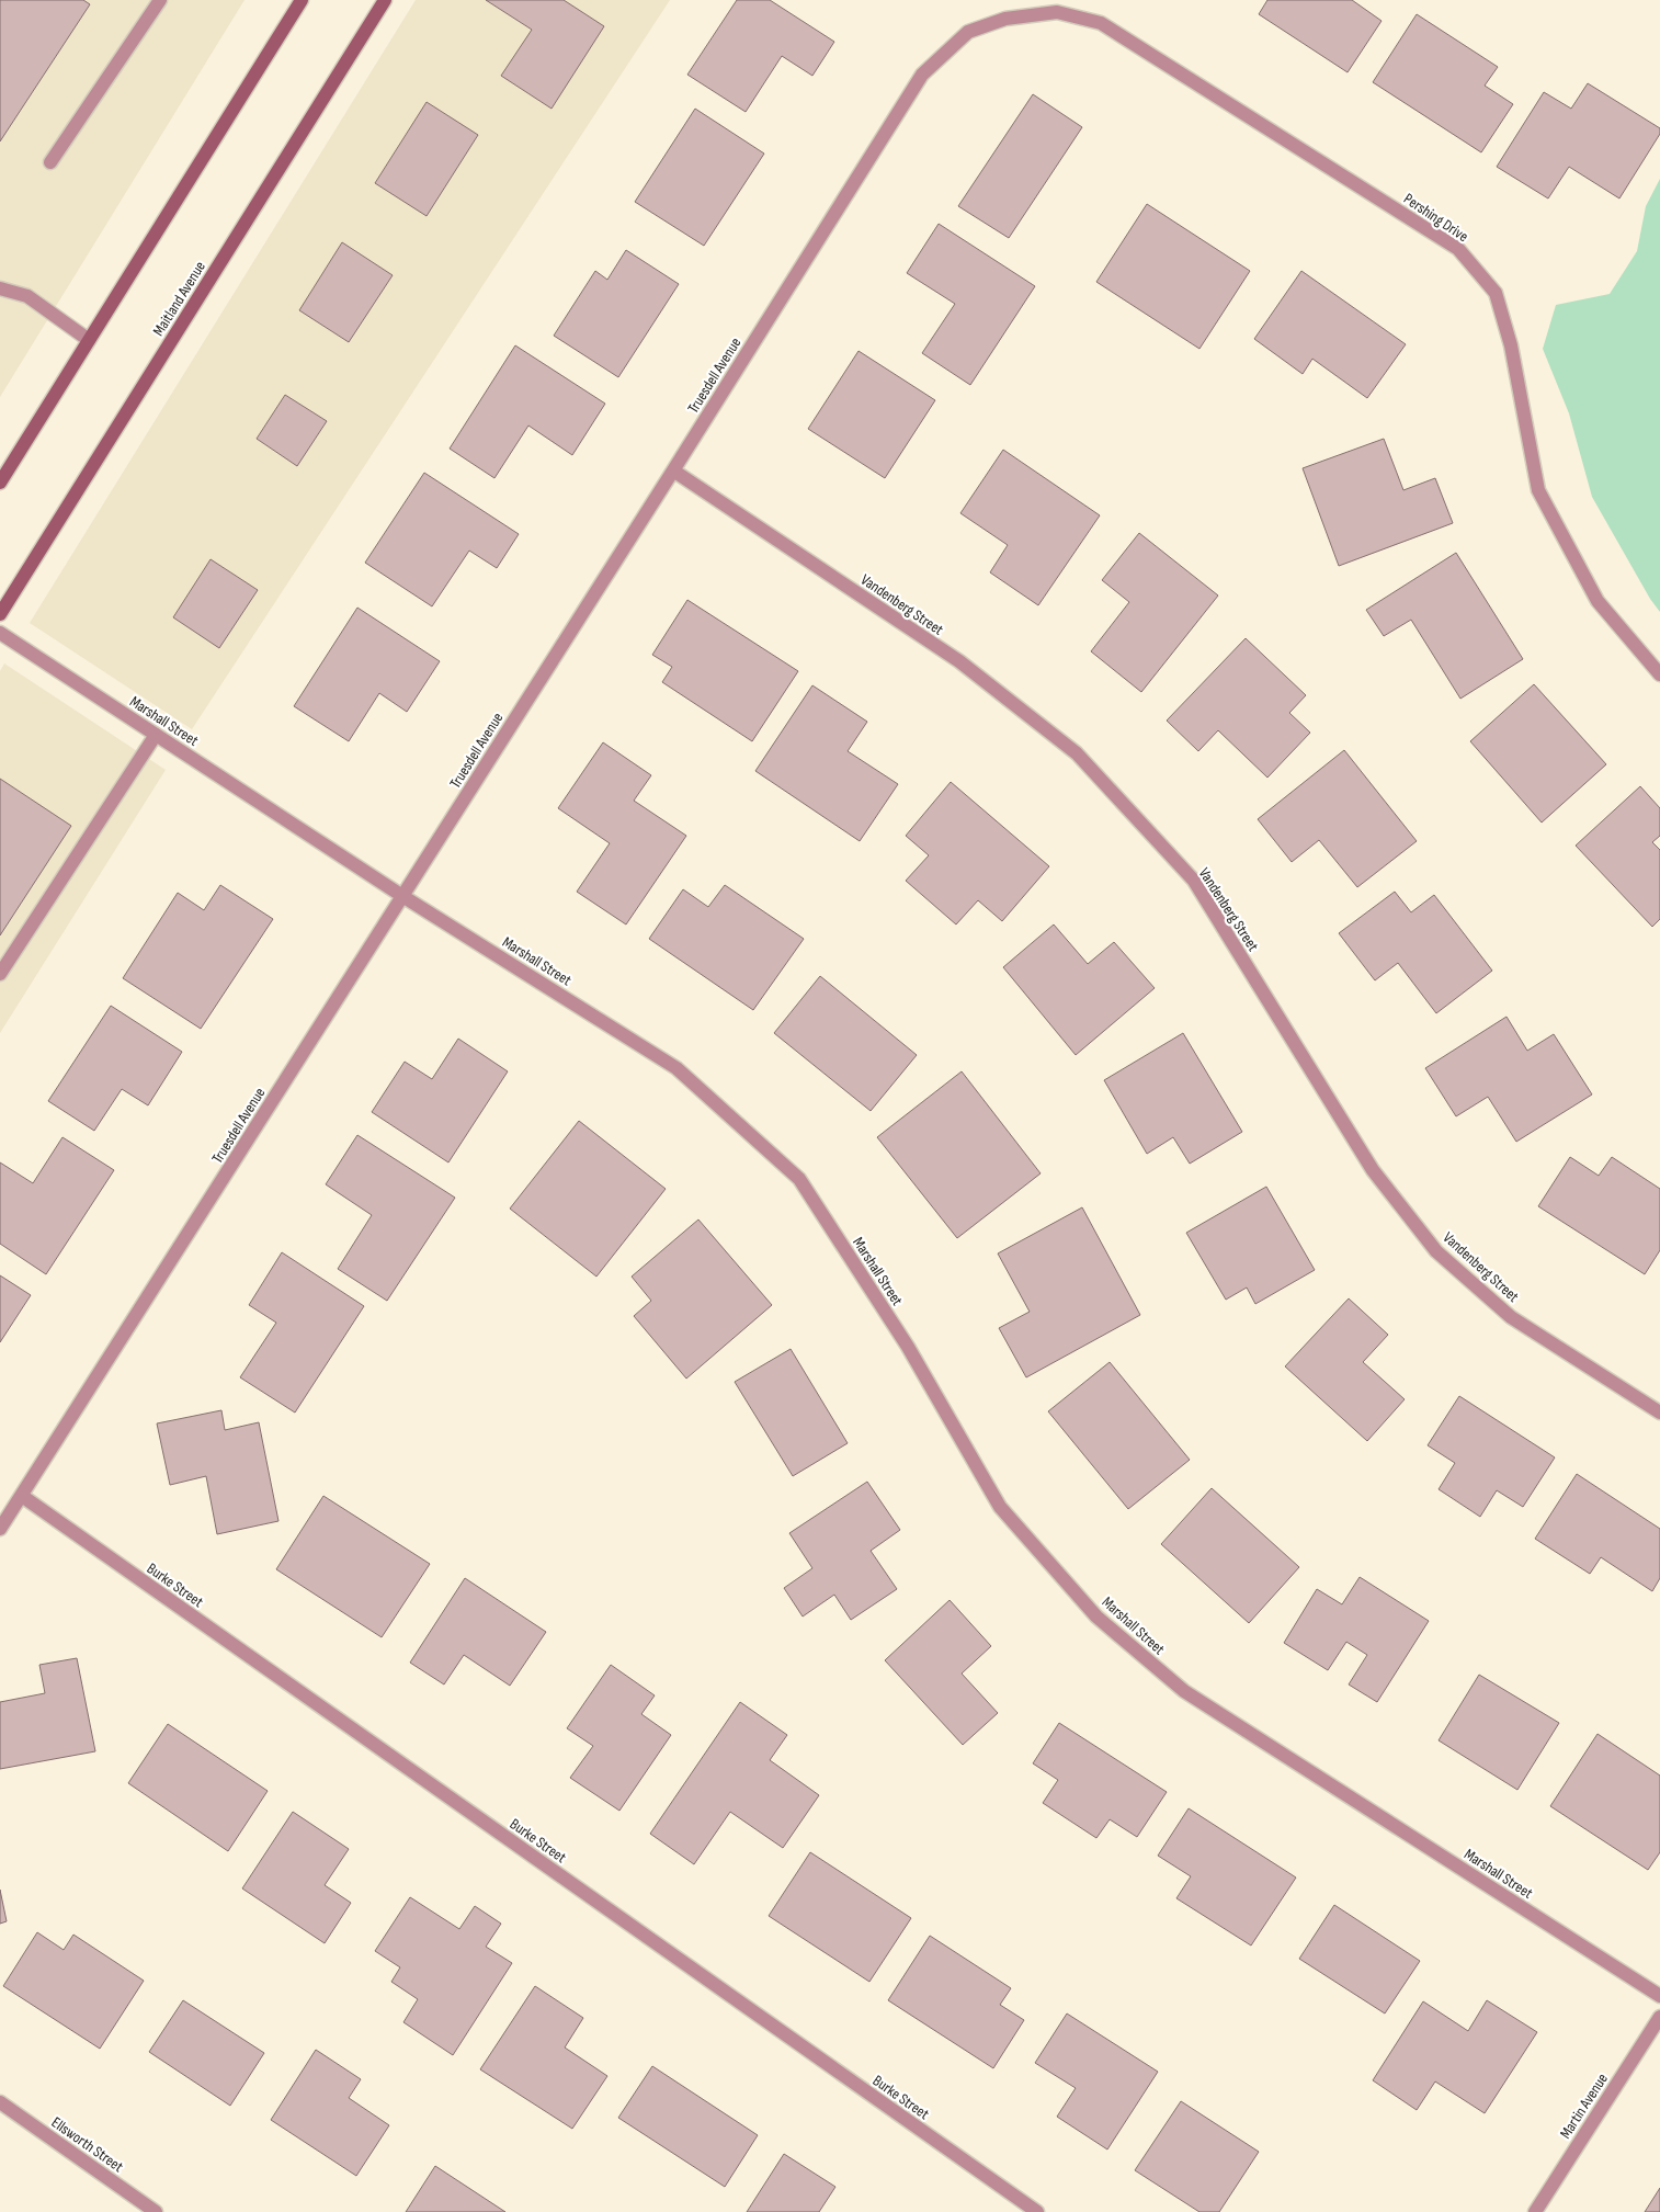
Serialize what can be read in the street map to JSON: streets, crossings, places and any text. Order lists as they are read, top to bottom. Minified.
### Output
{"streets":{"main road":["Maitland Avenue"],"street":["Pershing Drive","Truesdell Avenue","Vandenberg Street","Marshall Street","Burke Street","Martin Avenue","Ellsworth Street"]},"crossings":[["Pershing Drive","Truesdell Avenue"],["Truesdell Avenue","Vandenberg Street"],["Truesdell Avenue","Marshall Street"],["Truesdell Avenue","Burke Street"]]}
